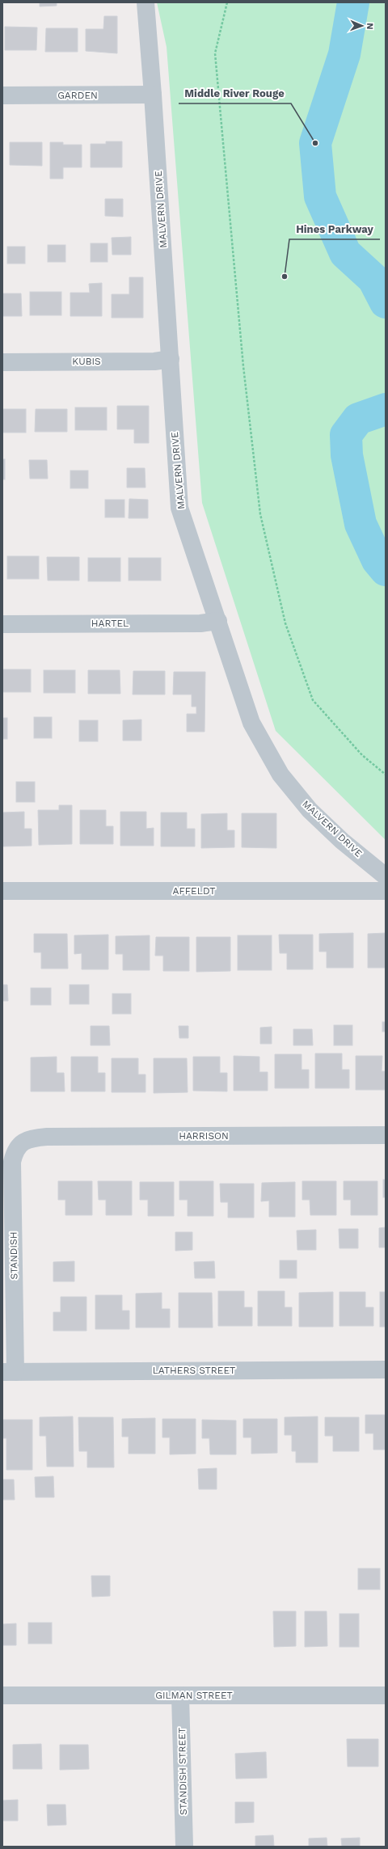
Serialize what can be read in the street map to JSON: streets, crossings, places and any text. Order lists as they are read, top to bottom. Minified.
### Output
{"streets":{"street":["GARDEN","MALVERN DRIVE","KUBIS","HARTEL","AFFELDT","HARRISON","STANDISH","LATHERS STREET","GILMAN STREET","STANDISH STREET"]},"crossings":[["GARDEN","MALVERN DRIVE"],["MALVERN DRIVE","KUBIS"],["MALVERN DRIVE","HARTEL"],["HARRISON","STANDISH"],["STANDISH","LATHERS STREET"],["GILMAN STREET","STANDISH STREET"]],"places":["Middle River Rouge","Hines Parkway"],"north":"right"}
